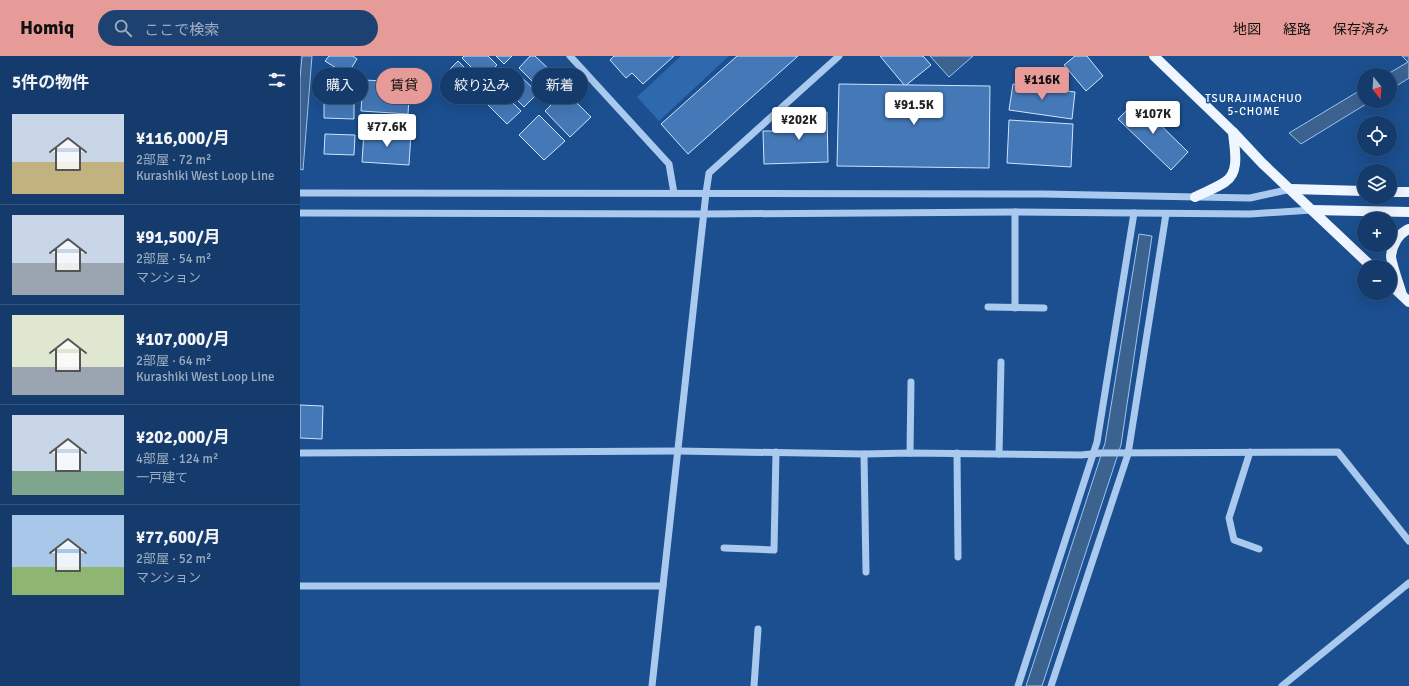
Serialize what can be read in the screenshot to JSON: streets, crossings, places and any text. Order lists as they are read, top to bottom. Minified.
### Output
{"districts":["TSURAJIMACHUO 5-CHOME"],"north":"bottom","page":{"header":"Homiq","search":"ここで検索","nav":["地図","経路","保存済み"],"heading":"5件の物件","price":["¥116K","¥91.5K","¥107K","¥202K","¥77.6K"],"map_buttons":["+","−"],"chip":["購入","賃貸","絞り込み","新着"],"list":[{"name":"¥116,000/月","note":"2部屋 · 72 m² · Kurashiki West Loop Line"},{"name":"¥91,500/月","note":"2部屋 · 54 m² · マンション"},{"name":"¥107,000/月","note":"2部屋 · 64 m² · Kurashiki West Loop Line"},{"name":"¥202,000/月","note":"4部屋 · 124 m² · 一戸建て"},{"name":"¥77,600/月","note":"2部屋 · 52 m² · マンション"}]}}
